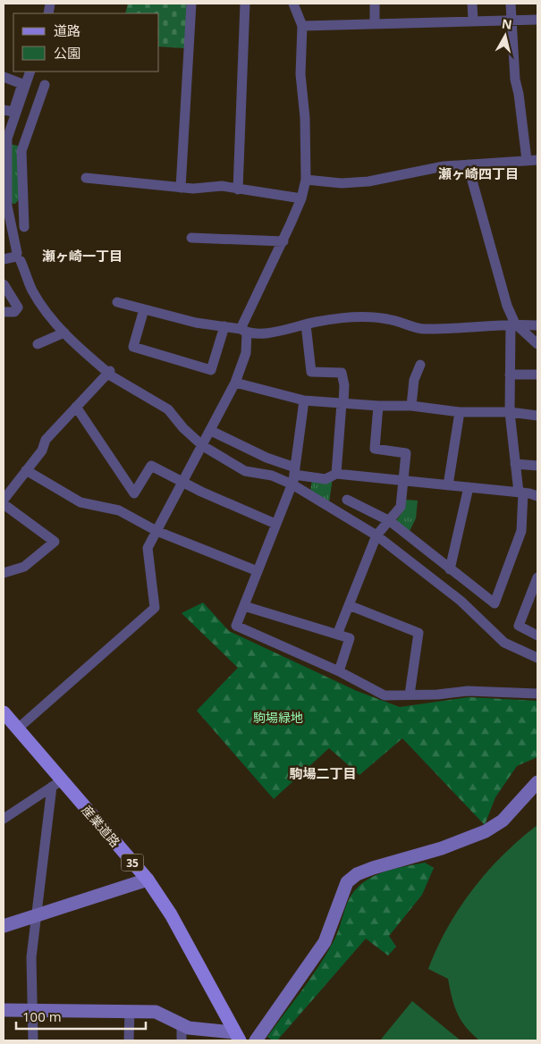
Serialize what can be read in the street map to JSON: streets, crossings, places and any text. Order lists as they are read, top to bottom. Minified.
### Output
{"streets":{"main road":["産業道路","35"]},"districts":["瀬ヶ崎四丁目","瀬ヶ崎一丁目","駒場二丁目"],"parks":["駒場緑地"],"legend":["道路","公園"],"scale_bar":"100 m","north":"top"}
